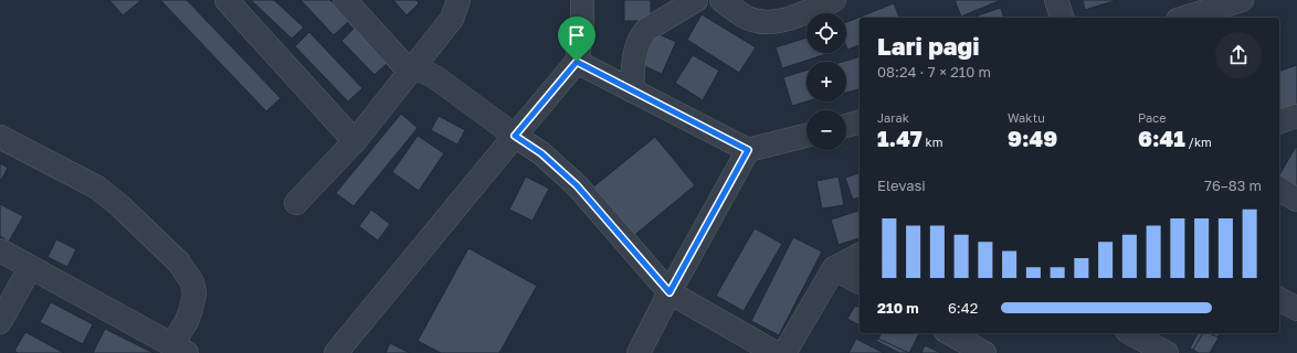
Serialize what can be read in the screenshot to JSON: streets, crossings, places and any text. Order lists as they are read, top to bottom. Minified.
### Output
{"page":{"map_buttons":["+","−"],"heading":["Lari pagi","08:24 · 7 × 210 m"],"stats":[["Jarak","1.47 km"],["Waktu","9:49"],["Pace","6:41 /km"]],"chart":["Elevasi","76–83 m"],"list":[{"name":"210 m","note":"6:42"}]}}
